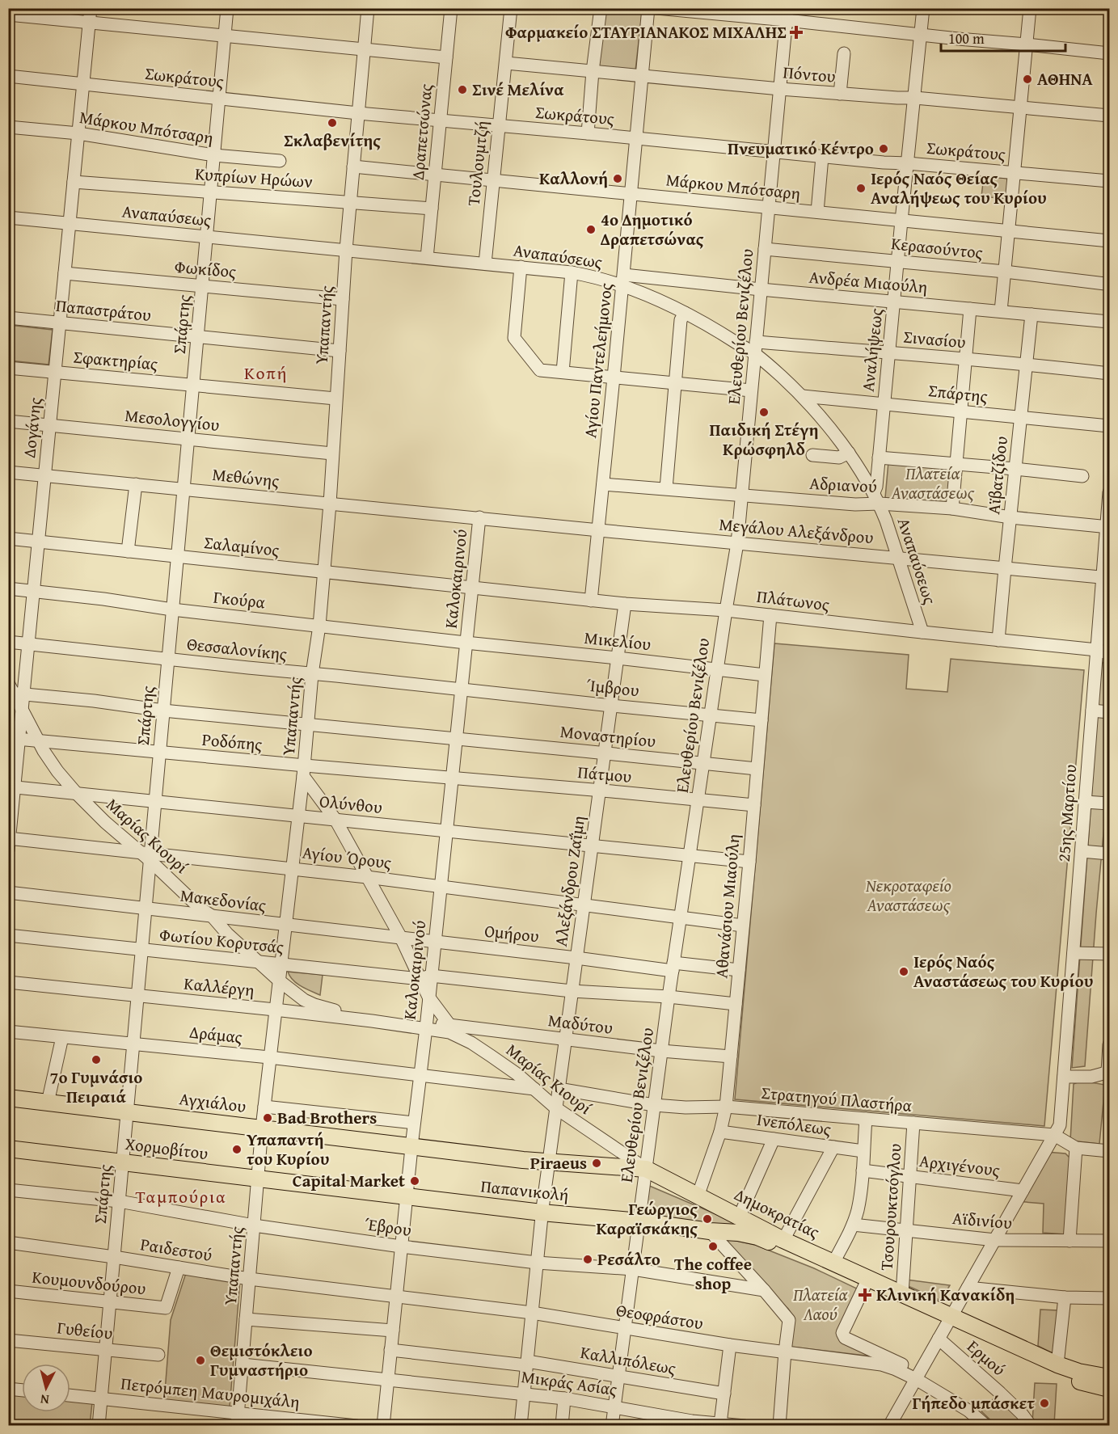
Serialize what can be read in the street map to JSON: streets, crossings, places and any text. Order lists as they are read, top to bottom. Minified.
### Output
{"streets":{"main road":["Αγχιάλου","Χορμοβίτου","Παπανικολή","Δημοκρατίας"],"street":["Πόντου","Σωκράτους","Μάρκου Μπότσαρη","Δραπετσώνας","Τουλουμτζή","Κυπρίων Ηρώων","Αναπαύσεως","Κερασούντος","Φωκίδος","Ανδρέα Μιαούλη","Παπαστράτου","Σπάρτης","Υπαπαντής","Ελευθερίου Βενιζέλου","Σινασίου","Αναλήψεως","Σφακτηρίας","Αγίου Παντελεήμονος","Μεσολογγίου","Δογάνης","Αϊβατζίδου","Μεθώνης","Αδριανού","Μεγάλου Αλεξάνδρου","Σαλαμίνος","Καλοκαιρινού","Γκούρα","Πλάτωνος","Μικελίου","Θεσσαλονίκης","Ίμβρου","Μοναστηρίου","Ροδόπης","Πάτμου","Ολύνθου","25ης Μαρτίου","Μαρίας Κιουρί","Αγίου Όρους","Αλεξάνδρου Ζαΐμη","Μακεδονίας","Αθανάσιου Μιαούλη","Ομήρου","Φωτίου Κορυτσάς","Καλλέργη","Μαδύτου","Δράμας","Στρατηγού Πλαστήρα","Ινεπόλεως","Αρχιγένους","Τσουρουκτσόγλου","Αϊδινίου","Έβρου","Ραιδεστού","Κουμουνδούρου","Θεοφράστου","Γυθείου","Ερμού","Καλλιπόλεως","Μικράς Ασίας","Πετρόμπεη Μαυρομιχάλη"]},"crossings":[["Πόντου","Τουλουμτζή"],["Πόντου","Ελευθερίου Βενιζέλου"],["Πόντου","Αναλήψεως"],["Πόντου","Αγίου Παντελεήμονος"],["Σωκράτους","Δραπετσώνας"],["Σωκράτους","Τουλουμτζή"],["Σωκράτους","Σπάρτης"],["Σωκράτους","Υπαπαντής"],["Σωκράτους","Ελευθερίου Βενιζέλου"],["Σωκράτους","Αναλήψεως"],["Σωκράτους","Αγίου Παντελεήμονος"],["Σωκράτους","Δογάνης"],["Μάρκου Μπότσαρη","Δραπετσώνας"],["Μάρκου Μπότσαρη","Τουλουμτζή"],["Μάρκου Μπότσαρη","Σπάρτης"],["Μάρκου Μπότσαρη","Υπαπαντής"],["Μάρκου Μπότσαρη","Ελευθερίου Βενιζέλου"],["Μάρκου Μπότσαρη","Αναλήψεως"],["Μάρκου Μπότσαρη","Αγίου Παντελεήμονος"],["Μάρκου Μπότσαρη","Δογάνης"],["Δραπετσώνας","Κυπρίων Ηρώων"],["Δραπετσώνας","Αναπαύσεως"],["Τουλουμτζή","Αναπαύσεως"],["Κυπρίων Ηρώων","Σπάρτης"],["Κυπρίων Ηρώων","Υπαπαντής"],["Κυπρίων Ηρώων","Δογάνης"],["Αναπαύσεως","Ανδρέα Μιαούλη"],["Αναπαύσεως","Σπάρτης"],["Αναπαύσεως","Υπαπαντής"],["Αναπαύσεως","Ελευθερίου Βενιζέλου"],["Αναπαύσεως","Σινασίου"],["Αναπαύσεως","Αναλήψεως"],["Αναπαύσεως","Αγίου Παντελεήμονος"],["Αναπαύσεως","Δογάνης"],["Αναπαύσεως","Αδριανού"],["Αναπαύσεως","Μεγάλου Αλεξάνδρου"],["Αναπαύσεως","Πλάτωνος"],["Κερασούντος","Ελευθερίου Βενιζέλου"],["Κερασούντος","Αναλήψεως"],["Φωκίδος","Σπάρτης"],["Φωκίδος","Υπαπαντής"],["Φωκίδος","Δογάνης"],["Ανδρέα Μιαούλη","Ελευθερίου Βενιζέλου"],["Ανδρέα Μιαούλη","Αναλήψεως"],["Ανδρέα Μιαούλη","Αγίου Παντελεήμονος"],["Ανδρέα Μιαούλη","Αϊβατζίδου"],["Παπαστράτου","Σπάρτης"],["Παπαστράτου","Υπαπαντής"],["Παπαστράτου","Δογάνης"],["Σπάρτης","Αναλήψεως"],["Σπάρτης","Σφακτηρίας"],["Σπάρτης","Μεσολογγίου"],["Σπάρτης","Αϊβατζίδου"],["Σπάρτης","Μεθώνης"],["Σπάρτης","Σαλαμίνος"],["Σπάρτης","Γκούρα"],["Σπάρτης","Θεσσαλονίκης"],["Σπάρτης","Μοναστηρίου"],["Σπάρτης","Ροδόπης"],["Σπάρτης","Ολύνθου"],["Σπάρτης","Μαρίας Κιουρί"],["Σπάρτης","Αγίου Όρους"],["Σπάρτης","Μακεδονίας"],["Σπάρτης","Φωτίου Κορυτσάς"],["Σπάρτης","Καλλέργη"],["Σπάρτης","Δράμας"],["Σπάρτης","Αγχιάλου"],["Σπάρτης","Χορμοβίτου"],["Σπάρτης","Έβρου"],["Σπάρτης","Ραιδεστού"],["Σπάρτης","Κουμουνδούρου"],["Σπάρτης","Γυθείου"],["Σπάρτης","Πετρόμπεη Μαυρομιχάλη"],["Υπαπαντής","Σφακτηρίας"],["Υπαπαντής","Μεσολογγίου"],["Υπαπαντής","Μεθώνης"],["Υπαπαντής","Σαλαμίνος"],["Υπαπαντής","Γκούρα"],["Υπαπαντής","Θεσσαλονίκης"],["Υπαπαντής","Μοναστηρίου"],["Υπαπαντής","Ροδόπης"],["Υπαπαντής","Ολύνθου"],["Υπαπαντής","Μαρίας Κιουρί"],["Υπαπαντής","Αγίου Όρους"],["Υπαπαντής","Μακεδονίας"],["Υπαπαντής","Φωτίου Κορυτσάς"],["Υπαπαντής","Καλλέργη"],["Υπαπαντής","Δράμας"],["Υπαπαντής","Αγχιάλου"],["Υπαπαντής","Χορμοβίτου"],["Υπαπαντής","Έβρου"],["Υπαπαντής","Ραιδεστού"],["Υπαπαντής","Πετρόμπεη Μαυρομιχάλη"],["Ελευθερίου Βενιζέλου","Σινασίου"],["Ελευθερίου Βενιζέλου","Αδριανού"],["Ελευθερίου Βενιζέλου","Μεγάλου Αλεξάνδρου"],["Ελευθερίου Βενιζέλου","Πλάτωνος"],["Ελευθερίου Βενιζέλου","Μικελίου"],["Ελευθερίου Βενιζέλου","Ίμβρου"],["Ελευθερίου Βενιζέλου","Μοναστηρίου"],["Ελευθερίου Βενιζέλου","Πάτμου"],["Ελευθερίου Βενιζέλου","Ολύνθου"],["Ελευθερίου Βενιζέλου","Μαρίας Κιουρί"],["Ελευθερίου Βενιζέλου","Αγίου Όρους"],["Ελευθερίου Βενιζέλου","Ομήρου"],["Ελευθερίου Βενιζέλου","Φωτίου Κορυτσάς"],["Ελευθερίου Βενιζέλου","Μαδύτου"],["Ελευθερίου Βενιζέλου","Στρατηγού Πλαστήρα"],["Ελευθερίου Βενιζέλου","Παπανικολή"],["Ελευθερίου Βενιζέλου","Δημοκρατίας"],["Ελευθερίου Βενιζέλου","Έβρου"],["Ελευθερίου Βενιζέλου","Θεοφράστου"],["Ελευθερίου Βενιζέλου","Καλλιπόλεως"],["Ελευθερίου Βενιζέλου","Μικράς Ασίας"],["Σινασίου","Αναλήψεως"],["Σινασίου","Αϊβατζίδου"],["Αναλήψεως","Αδριανού"],["Σφακτηρίας","Δογάνης"],["Αγίου Παντελεήμονος","Αδριανού"],["Αγίου Παντελεήμονος","Μεγάλου Αλεξάνδρου"],["Αγίου Παντελεήμονος","Πλάτωνος"],["Μεσολογγίου","Δογάνης"],["Δογάνης","Μεθώνης"],["Δογάνης","Σαλαμίνος"],["Δογάνης","Γκούρα"],["Δογάνης","Θεσσαλονίκης"],["Δογάνης","Μοναστηρίου"],["Δογάνης","Ροδόπης"],["Δογάνης","Ολύνθου"],["Δογάνης","Μαρίας Κιουρί"],["Δογάνης","Αγίου Όρους"],["Αϊβατζίδου","Αδριανού"],["Αϊβατζίδου","Μεγάλου Αλεξάνδρου"],["Αϊβατζίδου","Πλάτωνος"],["Μεθώνης","Μεγάλου Αλεξάνδρου"],["Μεθώνης","Καλοκαιρινού"],["Αδριανού","25ης Μαρτίου"],["Μεγάλου Αλεξάνδρου","Καλοκαιρινού"],["Μεγάλου Αλεξάνδρου","25ης Μαρτίου"],["Σαλαμίνος","Καλοκαιρινού"],["Σαλαμίνος","Πλάτωνος"],["Καλοκαιρινού","Γκούρα"],["Καλοκαιρινού","Πλάτωνος"],["Καλοκαιρινού","Μικελίου"],["Καλοκαιρινού","Θεσσαλονίκης"],["Καλοκαιρινού","Ίμβρου"],["Καλοκαιρινού","Μοναστηρίου"],["Καλοκαιρινού","Ροδόπης"],["Καλοκαιρινού","Πάτμου"],["Καλοκαιρινού","Ολύνθου"],["Καλοκαιρινού","Μαρίας Κιουρί"],["Καλοκαιρινού","Αγίου Όρους"],["Καλοκαιρινού","Μακεδονίας"],["Καλοκαιρινού","Ομήρου"],["Καλοκαιρινού","Φωτίου Κορυτσάς"],["Καλοκαιρινού","Καλλέργη"],["Καλοκαιρινού","Μαδύτου"],["Καλοκαιρινού","Δράμας"],["Καλοκαιρινού","Αγχιάλου"],["Καλοκαιρινού","Χορμοβίτου"],["Καλοκαιρινού","Παπανικολή"],["Καλοκαιρινού","Δημοκρατίας"],["Καλοκαιρινού","Έβρου"],["Καλοκαιρινού","Ραιδεστού"],["Καλοκαιρινού","Θεοφράστου"],["Καλοκαιρινού","Καλλιπόλεως"],["Καλοκαιρινού","Μικράς Ασίας"],["Γκούρα","Μικελίου"],["Πλάτωνος","25ης Μαρτίου"],["Πλάτωνος","Αλεξάνδρου Ζαΐμη"],["Πλάτωνος","Αθανάσιου Μιαούλη"],["Μικελίου","Αλεξάνδρου Ζαΐμη"],["Μικελίου","Αθανάσιου Μιαούλη"],["Θεσσαλονίκης","Ίμβρου"],["Ίμβρου","Αλεξάνδρου Ζαΐμη"],["Ίμβρου","Αθανάσιου Μιαούλη"],["Μοναστηρίου","Αλεξάνδρου Ζαΐμη"],["Μοναστηρίου","Αθανάσιου Μιαούλη"],["Ροδόπης","Πάτμου"],["Ροδόπης","Μαρίας Κιουρί"],["Πάτμου","Αλεξάνδρου Ζαΐμη"],["Πάτμου","Αθανάσιου Μιαούλη"],["Ολύνθου","Μαρίας Κιουρί"],["Ολύνθου","Αλεξάνδρου Ζαΐμη"],["Ολύνθου","Αθανάσιου Μιαούλη"],["25ης Μαρτίου","Στρατηγού Πλαστήρα"],["25ης Μαρτίου","Αρχιγένους"],["25ης Μαρτίου","Δημοκρατίας"],["25ης Μαρτίου","Αϊδινίου"],["25ης Μαρτίου","Θεοφράστου"],["25ης Μαρτίου","Ερμού"],["Μαρίας Κιουρί","Αγίου Όρους"],["Μαρίας Κιουρί","Αλεξάνδρου Ζαΐμη"],["Μαρίας Κιουρί","Μακεδονίας"],["Μαρίας Κιουρί","Φωτίου Κορυτσάς"],["Μαρίας Κιουρί","Καλλέργη"],["Μαρίας Κιουρί","Μαδύτου"],["Μαρίας Κιουρί","Δημοκρατίας"],["Αγίου Όρους","Αλεξάνδρου Ζαΐμη"],["Αλεξάνδρου Ζαΐμη","Ομήρου"],["Αλεξάνδρου Ζαΐμη","Φωτίου Κορυτσάς"],["Αλεξάνδρου Ζαΐμη","Μαδύτου"],["Αλεξάνδρου Ζαΐμη","Στρατηγού Πλαστήρα"],["Αλεξάνδρου Ζαΐμη","Παπανικολή"],["Αλεξάνδρου Ζαΐμη","Δημοκρατίας"],["Αλεξάνδρου Ζαΐμη","Έβρου"],["Αλεξάνδρου Ζαΐμη","Θεοφράστου"],["Αλεξάνδρου Ζαΐμη","Καλλιπόλεως"],["Αλεξάνδρου Ζαΐμη","Μικράς Ασίας"],["Μακεδονίας","Ομήρου"],["Αθανάσιου Μιαούλη","Ομήρου"],["Αθανάσιου Μιαούλη","Φωτίου Κορυτσάς"],["Αθανάσιου Μιαούλη","Μαδύτου"],["Αθανάσιου Μιαούλη","Στρατηγού Πλαστήρα"],["Αθανάσιου Μιαούλη","Ινεπόλεως"],["Αθανάσιου Μιαούλη","Δημοκρατίας"],["Καλλέργη","Μαδύτου"],["Στρατηγού Πλαστήρα","Τσουρουκτσόγλου"],["Αγχιάλου","Δημοκρατίας"],["Χορμοβίτου","Παπανικολή"],["Αρχιγένους","Τσουρουκτσόγλου"],["Παπανικολή","Δημοκρατίας"],["Τσουρουκτσόγλου","Δημοκρατίας"],["Τσουρουκτσόγλου","Αϊδινίου"],["Ραιδεστού","Κουμουνδούρου"],["Ραιδεστού","Θεοφράστου"]],"districts":["Κοπή","Ταμπούρια"],"parks":["Πλατεία Αναστάσεως","Νεκροταφείο Αναστάσεως","Πλατεία Λαού"],"places":{"health":["Φαρμακείο ΣΤΑΥΡΙΑΝΑΚΟΣ ΜΙΧΑΛΗΣ","Κλινική Κανακίδη"],"other":["ΑΘΗΝΑ","Σινέ Μελίνα","Σκλαβενίτης","Πνευματικό Κέντρο","Καλλονή","Ιερός Ναός Θείας Αναλήψεως του Κυρίου","4ο Δημοτικό Δραπετσώνας","Παιδική Στέγη Κρώσφηλδ","Ιερός Ναός Αναστάσεως του Κυρίου","7ο Γυμνάσιο Πειραιά","Bad Brothers","Υπαπαντή του Κυρίου","Piraeus","Capital Market","Γεώργιος Καραϊσκάκης","The coffee shop","Ρεσάλτο","Θεμιστόκλειο Γυμναστήριο","Γήπεδο μπάσκετ"]},"scale_bar":"100 m","north":"bottom"}
